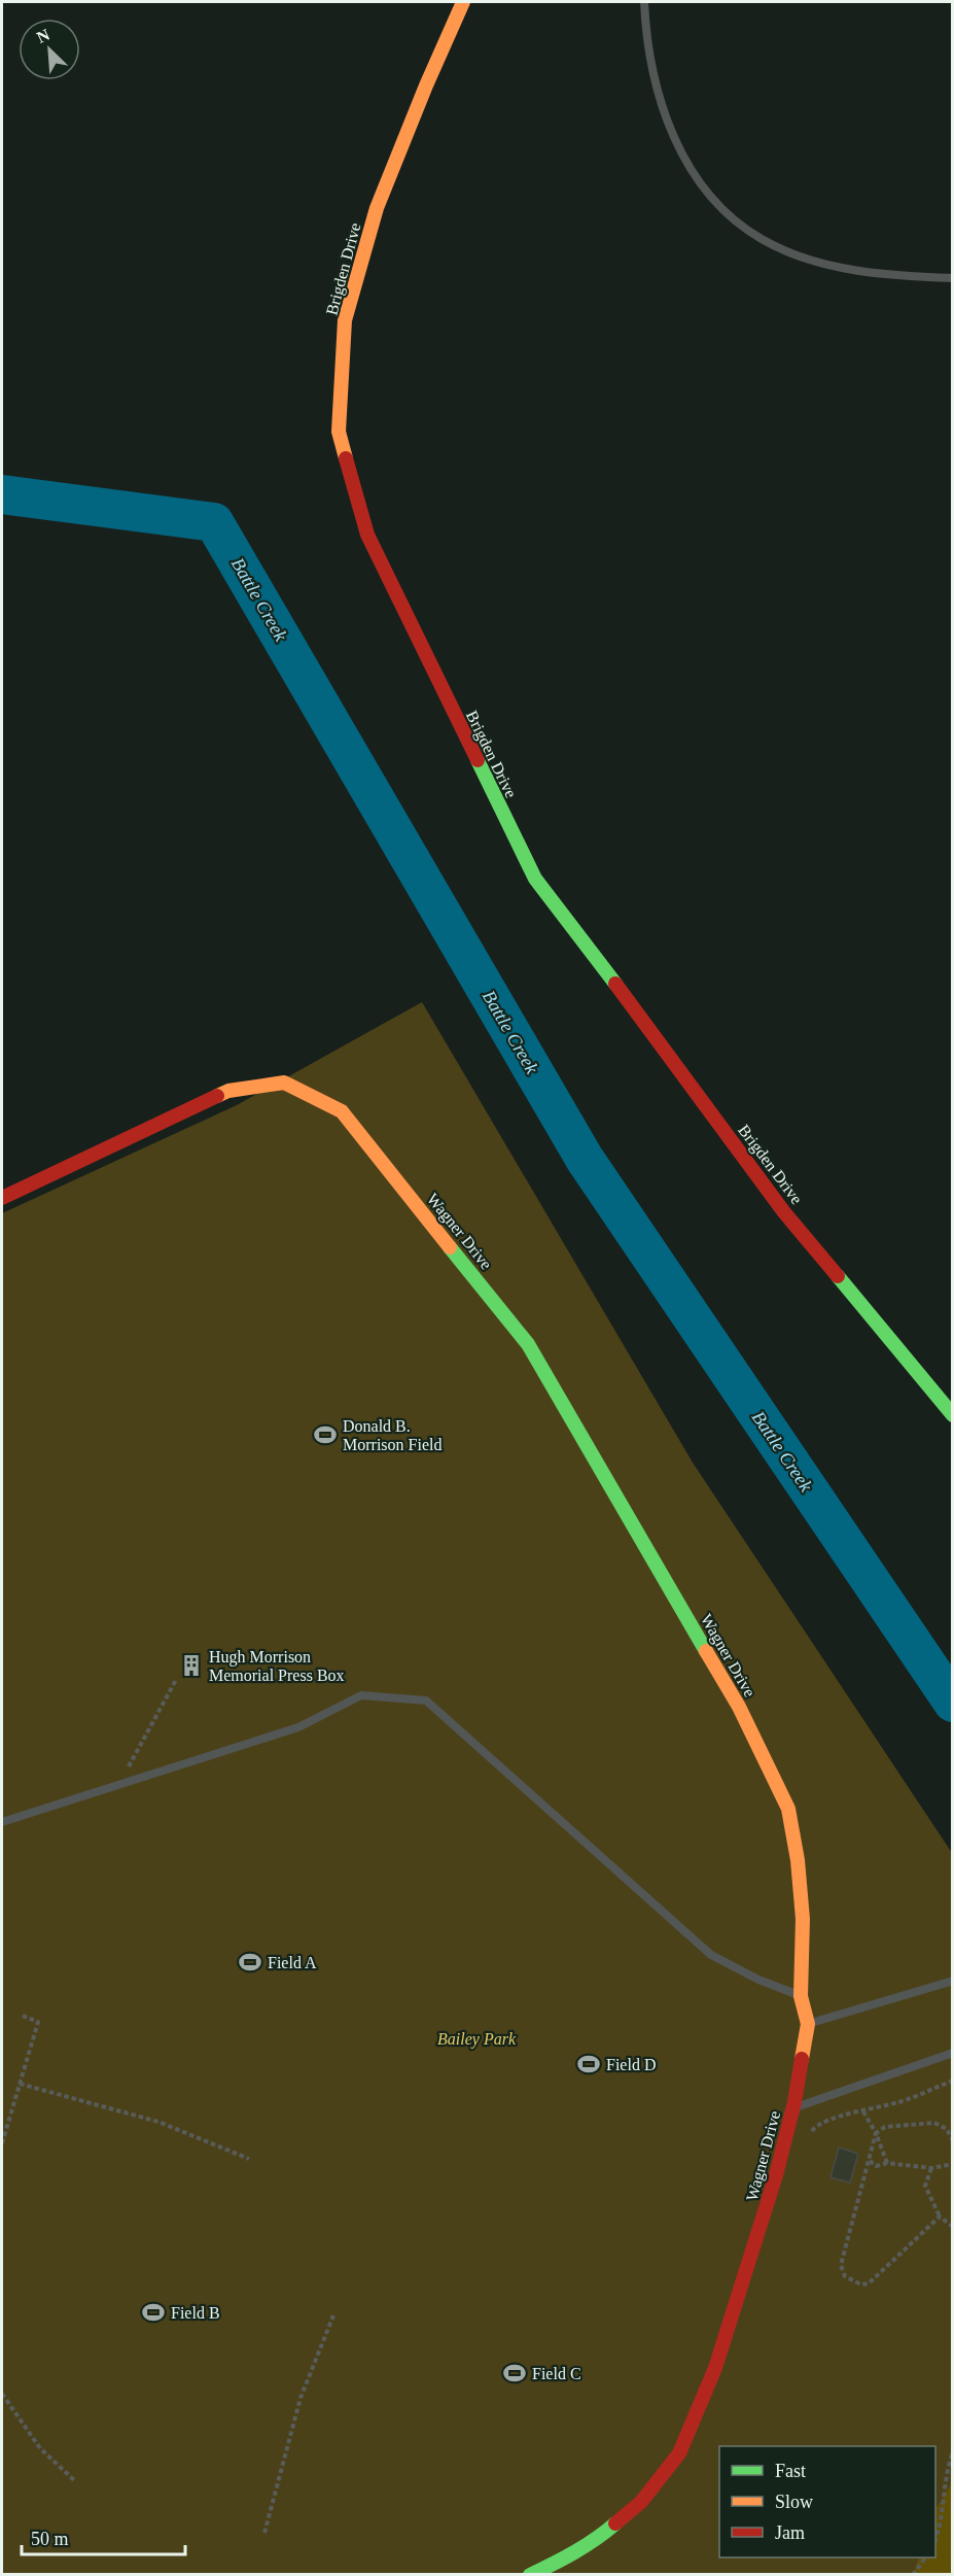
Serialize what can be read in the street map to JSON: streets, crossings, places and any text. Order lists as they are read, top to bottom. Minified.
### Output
{"streets":{"street":["Brigden Drive","Wagner Drive"]},"water":["Battle Creek"],"parks":["Bailey Park"],"places":{"sports":["Donald B. Morrison Field","Field A","Field D","Field B","Field C"],"building":["Hugh Morrison Memorial Press Box"]},"legend":["Fast","Slow","Jam"],"scale_bar":"50 m","north":"top left"}
